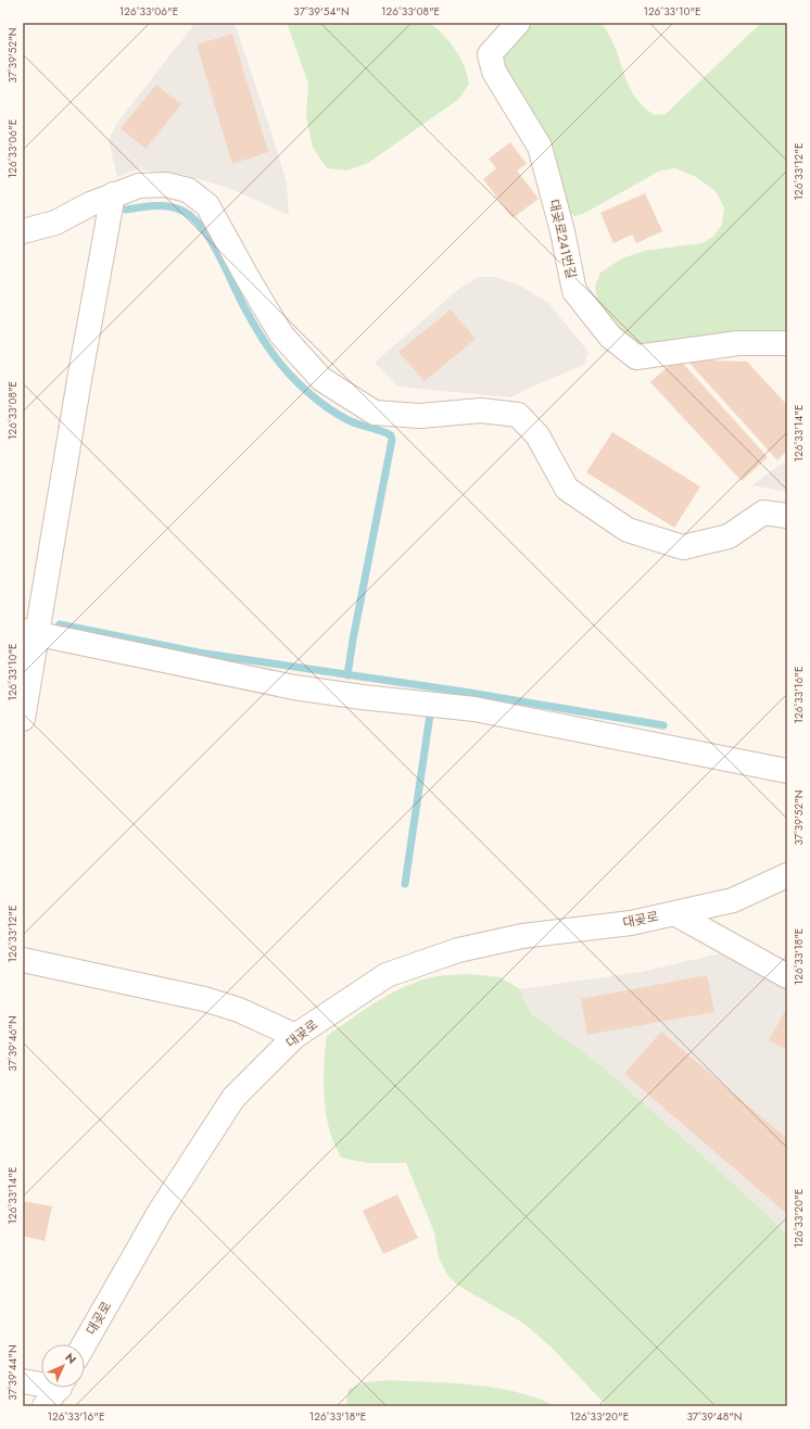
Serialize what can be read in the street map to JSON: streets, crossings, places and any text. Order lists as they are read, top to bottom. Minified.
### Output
{"streets":{"street":["대곶로241번길","대곶로"]},"north":"top right","coordinates":["126°33'06\"E","37°39'54\"N","126°33'08\"E","126°33'10\"E","37°39'52\"N","126°33'12\"E","126°33'14\"E","126°33'16\"E","126°33'18\"E","37°39'46\"N","126°33'20\"E","37°39'44\"N","37°39'48\"N"]}
